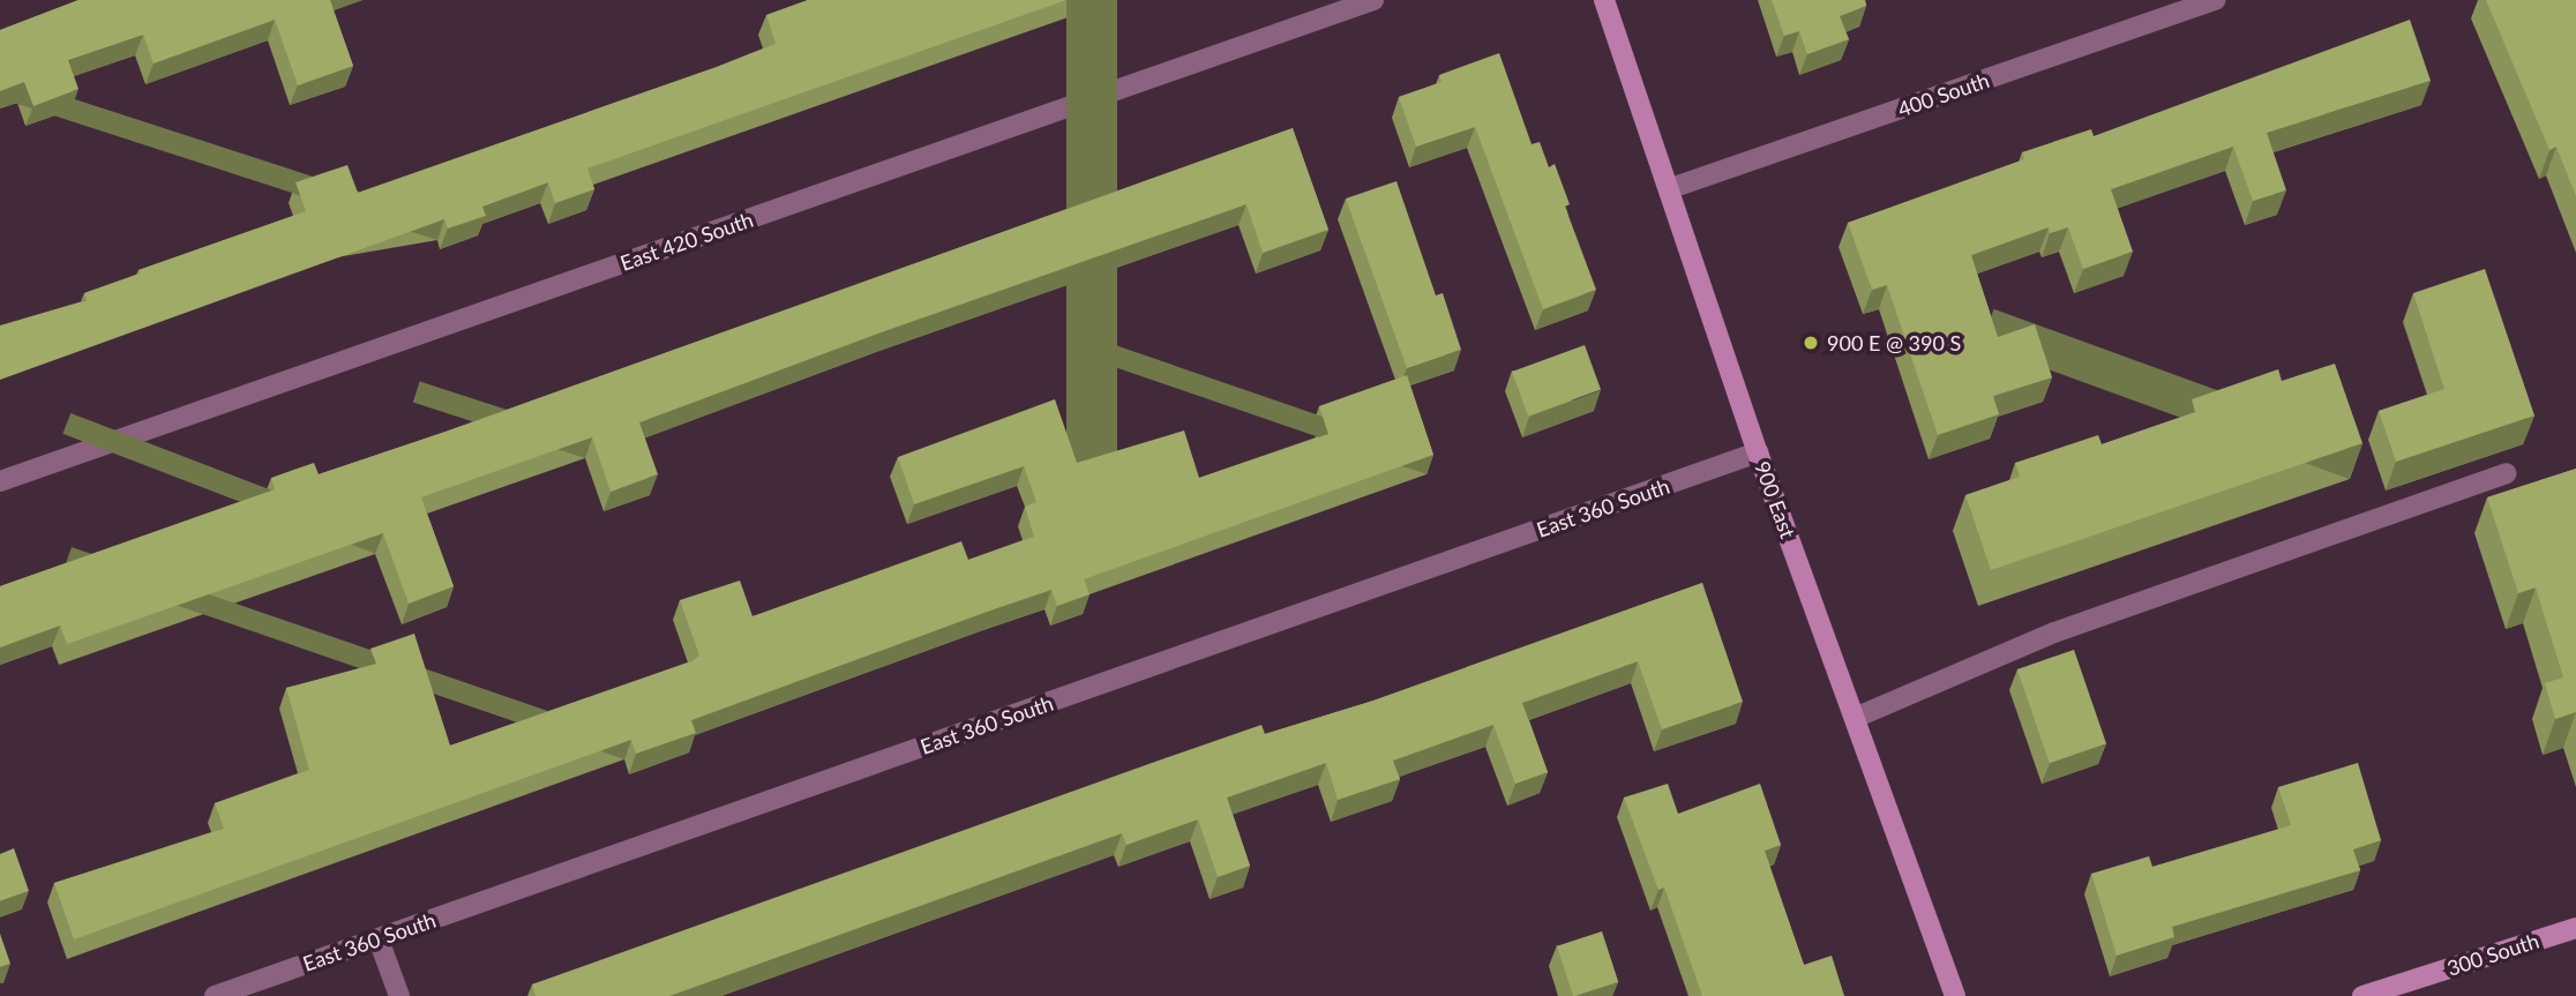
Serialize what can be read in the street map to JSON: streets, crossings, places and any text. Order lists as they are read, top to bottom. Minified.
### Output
{"streets":{"main road":["900 East","300 South"],"street":["400 South","East 420 South","East 360 South"]},"crossings":[["400 South","900 East"],["900 East","East 360 South"]],"places":["900 E @ 390 S"]}
